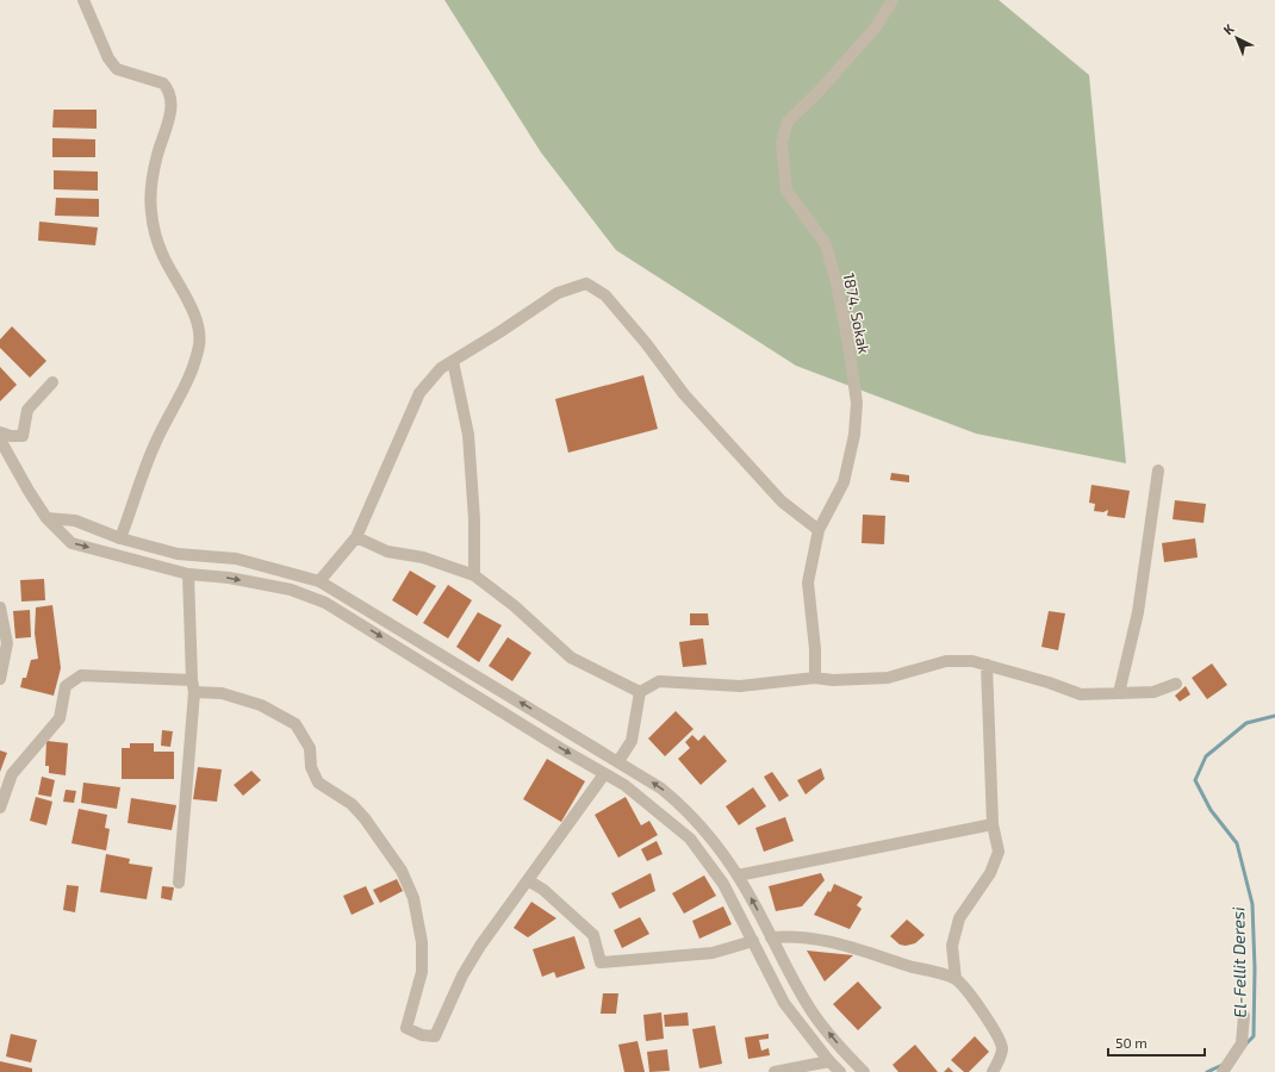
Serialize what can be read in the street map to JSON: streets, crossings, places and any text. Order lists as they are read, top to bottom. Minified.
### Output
{"streets":{"street":["1874. Sokak"]},"water":["El-Fellit Deresi"],"scale_bar":"50 m","north":"top left"}
